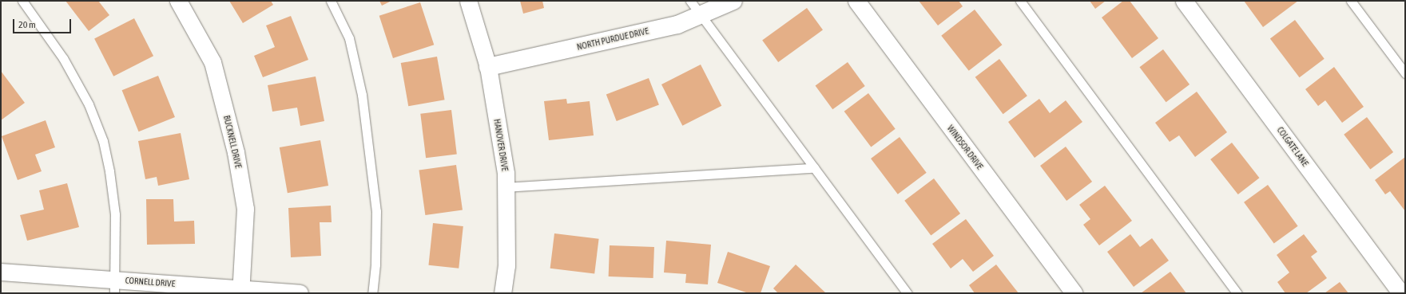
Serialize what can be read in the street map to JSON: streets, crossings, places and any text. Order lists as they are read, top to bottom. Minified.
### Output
{"streets":{"street":["NORTH PURDUE DRIVE","BUCKNELL DRIVE","HANOVER DRIVE","COLGATE LANE","WINDSOR DRIVE","CORNELL DRIVE"]},"crossings":[["NORTH PURDUE DRIVE","HANOVER DRIVE"],["BUCKNELL DRIVE","CORNELL DRIVE"]],"scale_bar":"20 m"}
